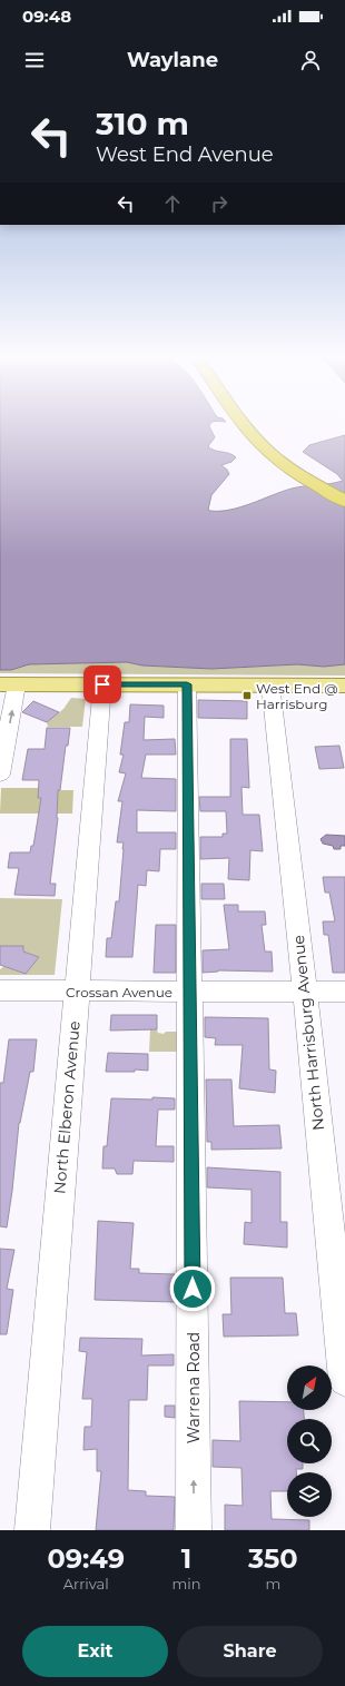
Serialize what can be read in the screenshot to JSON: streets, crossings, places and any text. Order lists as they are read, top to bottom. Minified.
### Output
{"streets":{"street":["Crossan Avenue","North Harrisburg Avenue","North Elberon Avenue","Warrena Road"]},"crossings":[["Crossan Avenue","North Harrisburg Avenue"],["Crossan Avenue","North Elberon Avenue"],["Crossan Avenue","Warrena Road"]],"one_way":["Warrena Road"],"places":{"transit":["West End @ Harrisburg"]},"north":"top right","page":{"status":"09:48","header":"Waylane","turn":["310 m","West End Avenue"],"eta":["09:49","Arrival","1","min","350","m"],"buttons":["Exit","Share"]}}
